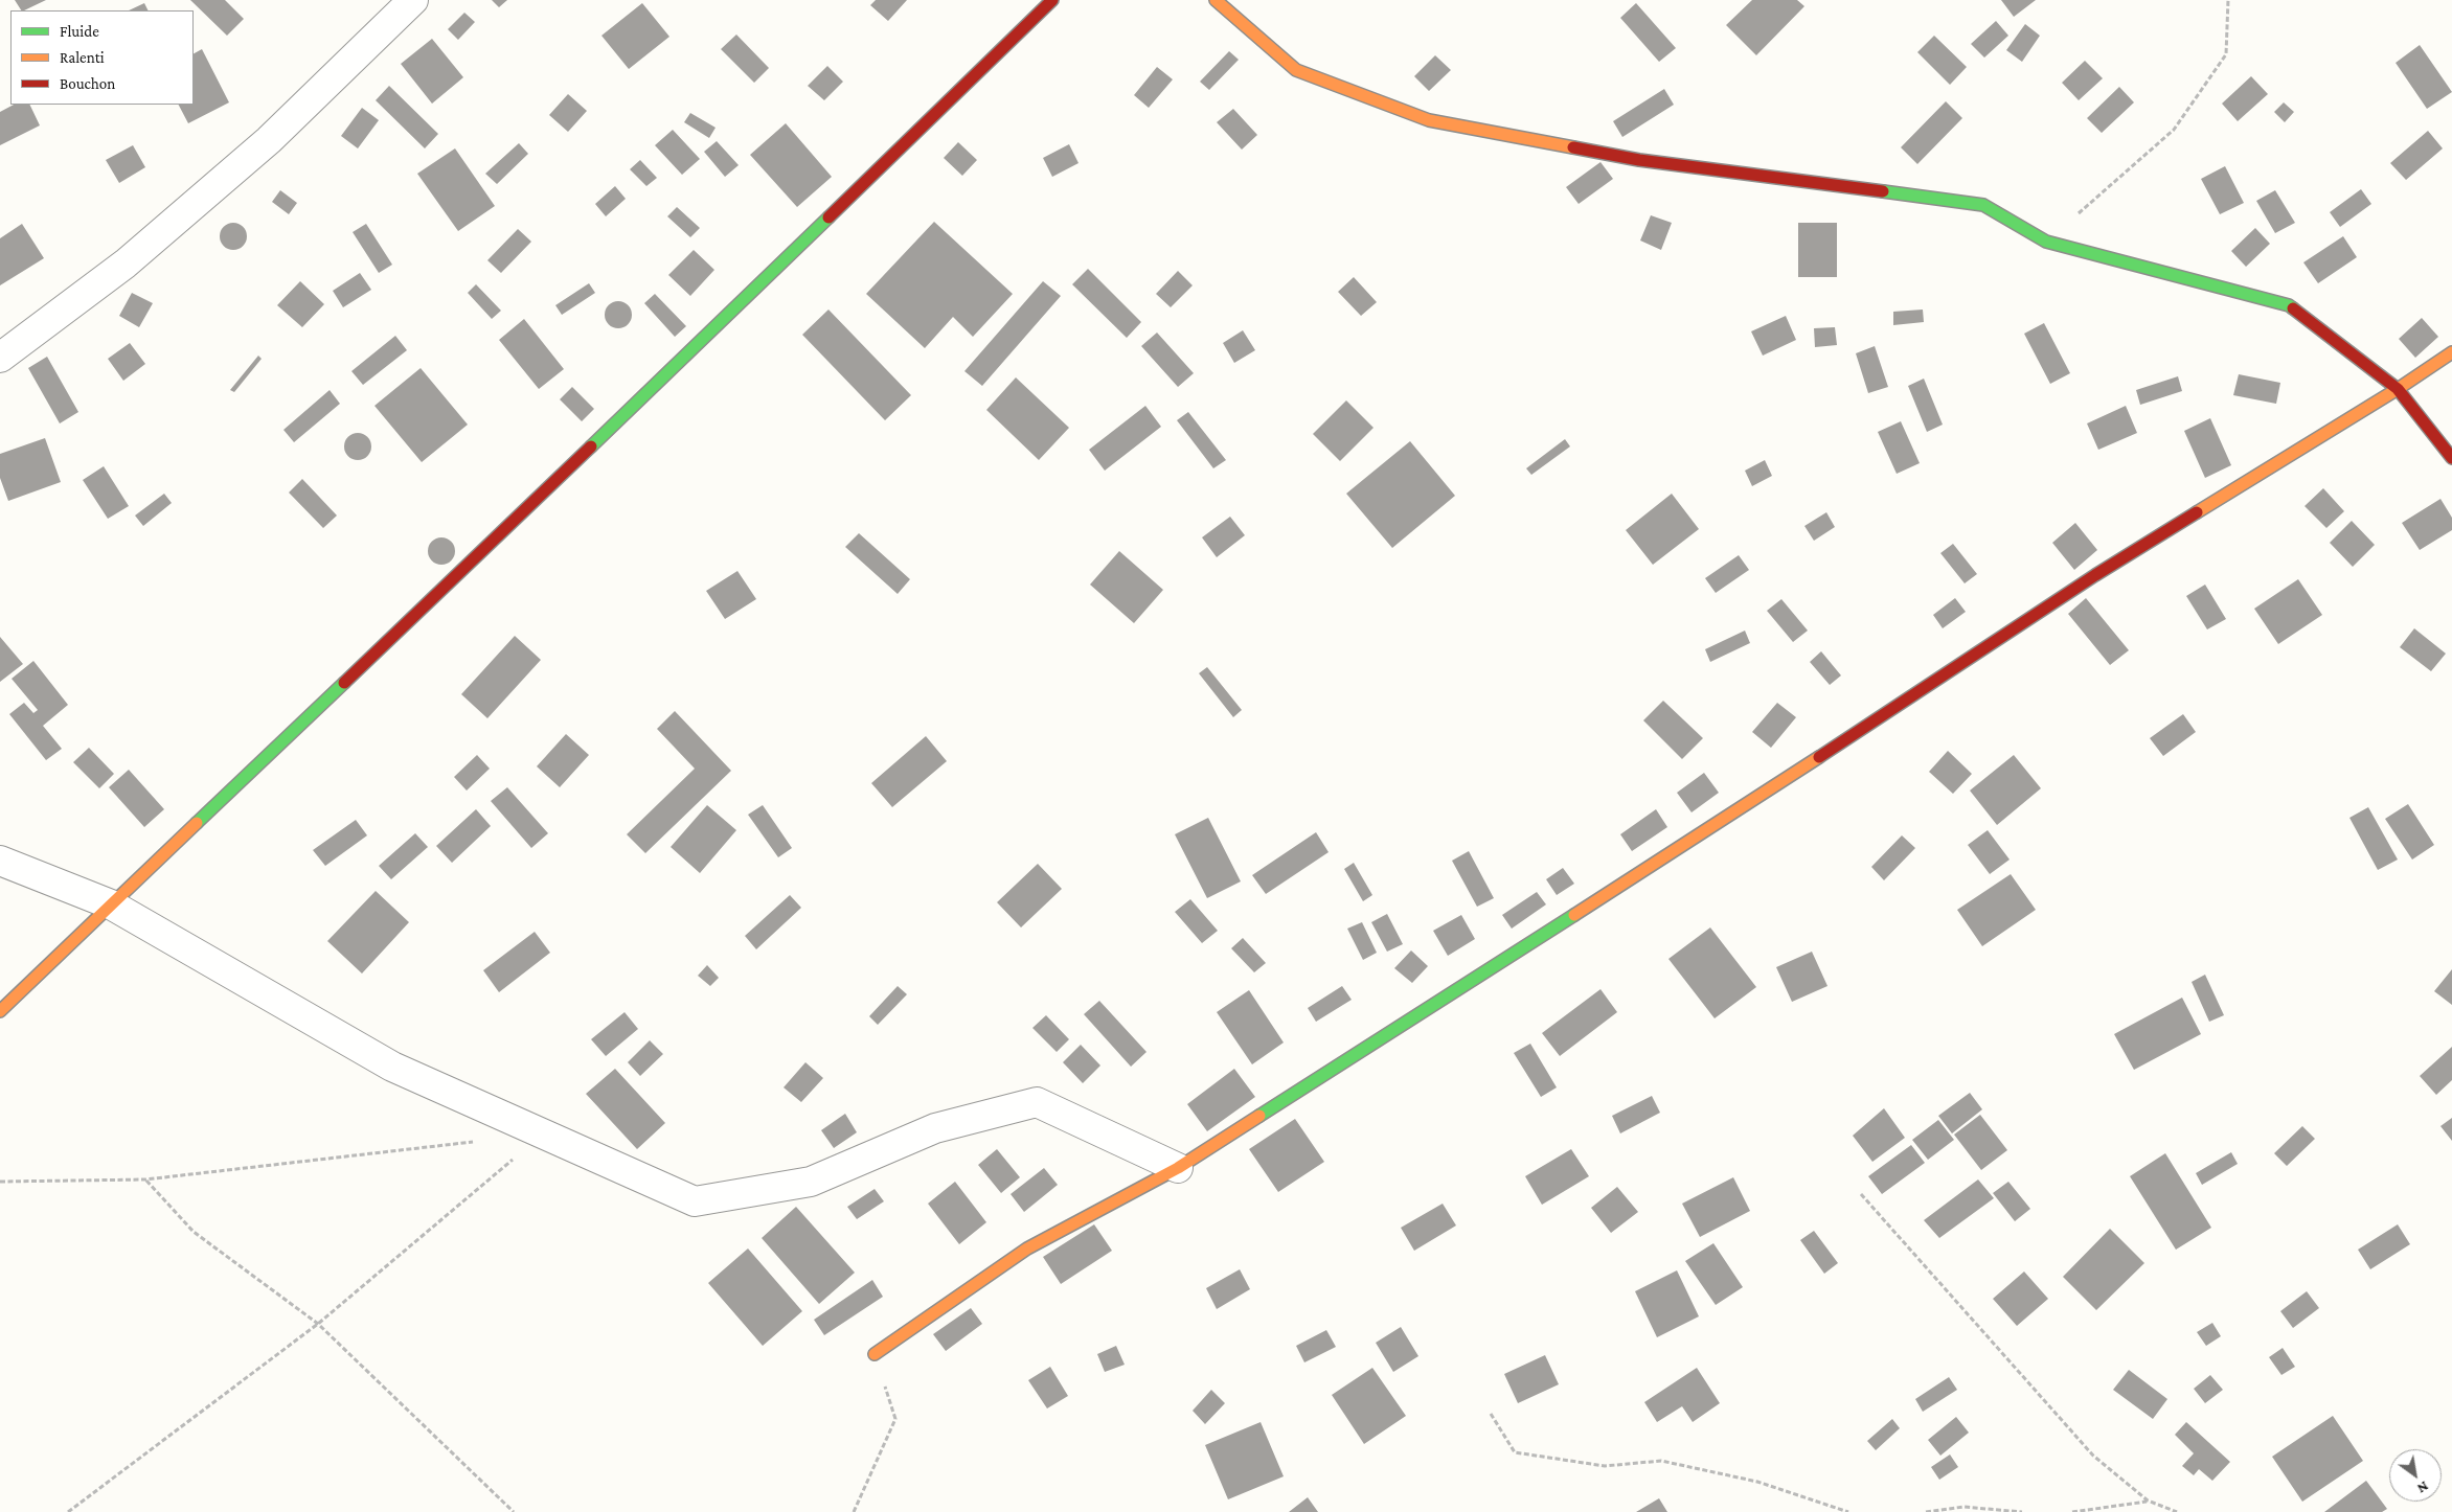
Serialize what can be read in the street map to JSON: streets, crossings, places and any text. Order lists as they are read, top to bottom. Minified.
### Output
{"legend":["Fluide","Ralenti","Bouchon"],"north":"bottom right"}
